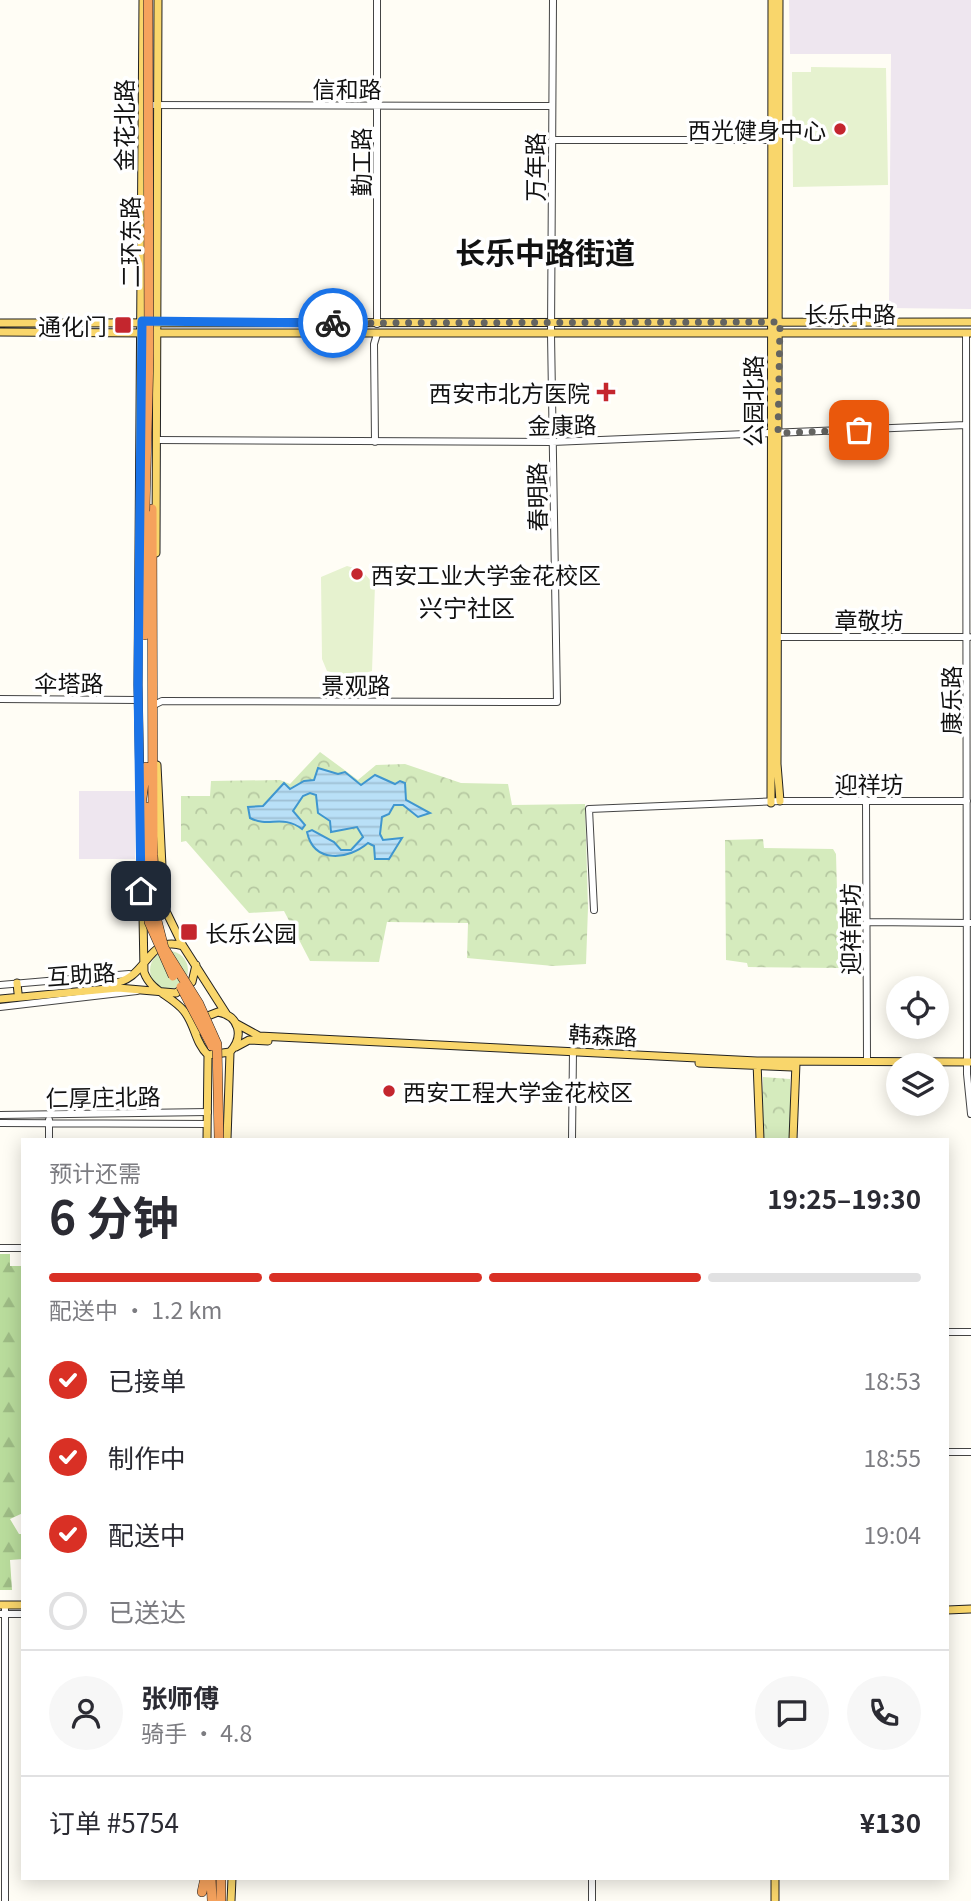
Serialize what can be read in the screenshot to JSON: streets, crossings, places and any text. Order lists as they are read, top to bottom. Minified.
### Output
{"streets":{"highway":["二环东路"],"main road":["金花北路","长乐中路","公园北路","互助路","韩森路"],"street":["信和路","勤工路","万年路","金康路","春明路","章敬坊","伞塔路","景观路","康乐路","迎祥坊","迎祥南坊","仁厚庄北路"]},"crossings":[["信和路","金花北路"],["信和路","勤工路"],["信和路","万年路"],["金花北路","二环东路"],["金花北路","长乐中路"],["金花北路","金康路"],["金花北路","伞塔路"],["金花北路","景观路"],["金花北路","互助路"],["勤工路","长乐中路"],["万年路","长乐中路"],["万年路","春明路"],["长乐中路","公园北路"],["长乐中路","春明路"],["长乐中路","康乐路"],["公园北路","金康路"],["公园北路","章敬坊"],["公园北路","迎祥坊"],["金康路","春明路"],["金康路","康乐路"],["春明路","景观路"],["章敬坊","康乐路"],["康乐路","迎祥坊"],["康乐路","韩森路"],["迎祥坊","迎祥南坊"]],"districts":["长乐中路街道","兴宁社区"],"places":{"other":["西光健身中心","西安工业大学金花校区","西安工程大学金花校区"],"transit":["通化门","长乐公园"],"health":["西安市北方医院"]},"page":{"heading":["6 分钟","预计还需","19:25–19:30"],"panel":["张师傅","骑手 · 4.8","订单 #5754","¥130"],"bar":"配送中 · 1.2 km","list":[["已接单","18:53"],["制作中","18:55"],["配送中","19:04"],"已送达"]}}
